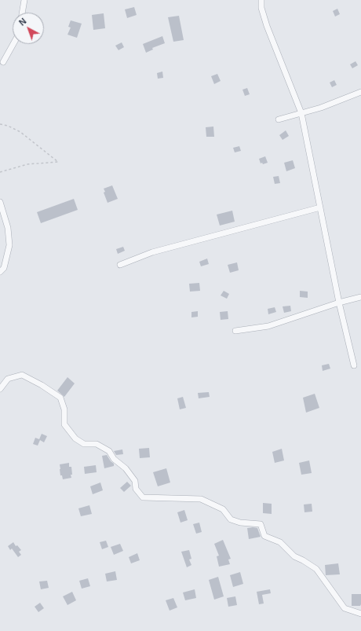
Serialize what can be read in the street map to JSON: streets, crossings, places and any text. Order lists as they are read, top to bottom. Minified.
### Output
{"north":"top left"}
